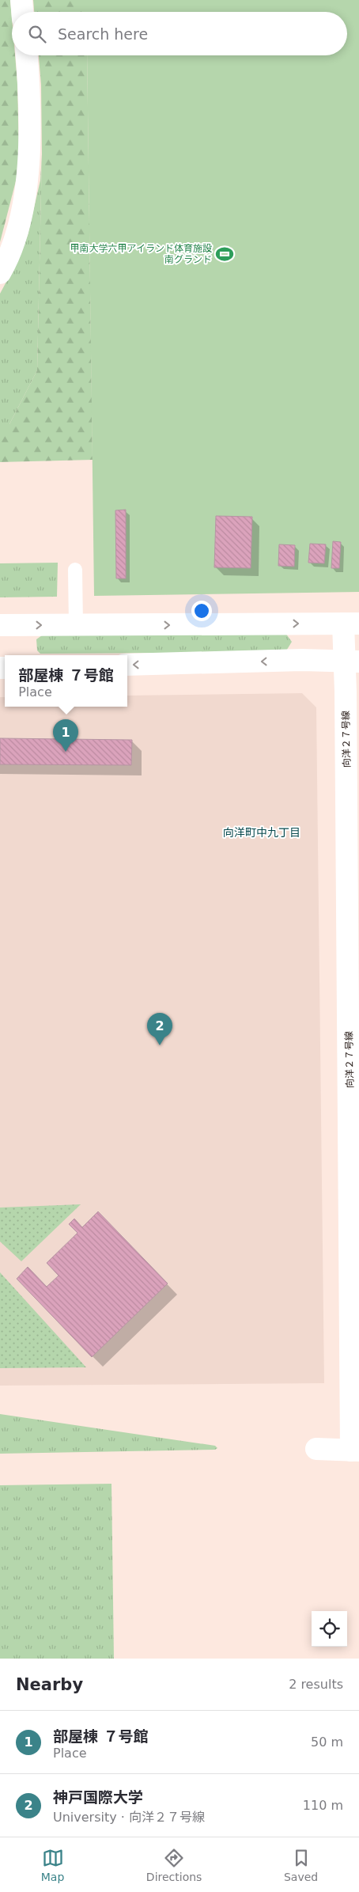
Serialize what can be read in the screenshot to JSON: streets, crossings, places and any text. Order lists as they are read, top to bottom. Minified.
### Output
{"streets":{"street":["向洋２７号線"]},"districts":["向洋町中九丁目"],"places":{"sports":["甲南大学六甲アイランド体育施設 南グランド"]},"page":{"search":"Search here","popup":["部屋棟 ７号館","Place"],"pins":["1","2"],"heading":["Nearby","2 results"],"list":[{"mark":"1","name":"部屋棟 ７号館","note":"Place","value":"50 m"},{"mark":"2","name":"神戸国際大学","note":"University · 向洋２７号線","value":"110 m"}],"nav":["Map","Directions","Saved"]}}
